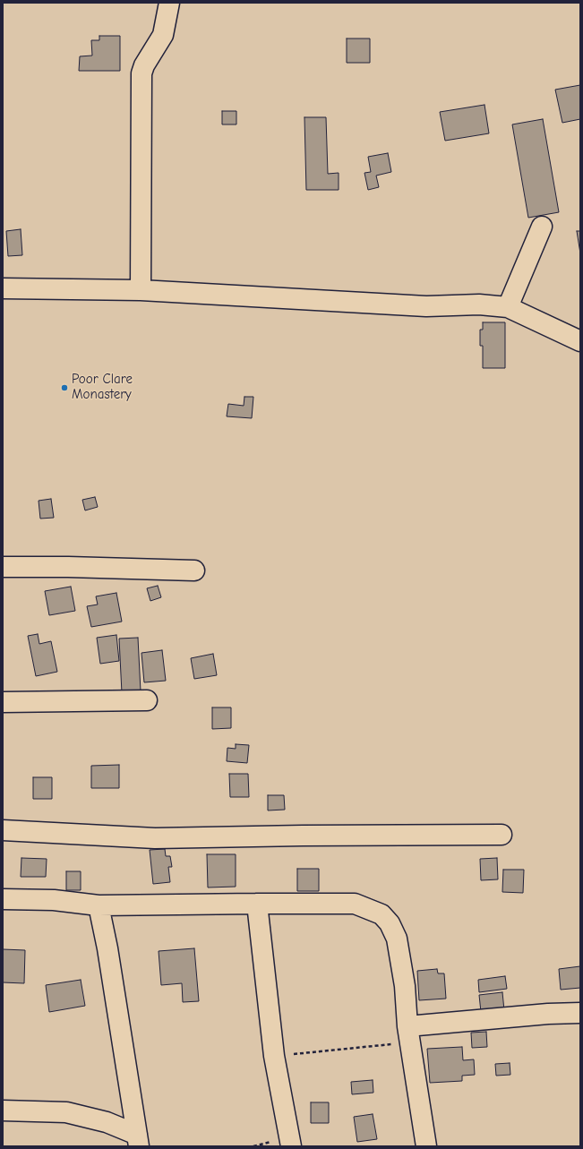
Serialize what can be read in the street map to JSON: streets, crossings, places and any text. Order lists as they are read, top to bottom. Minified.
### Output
{"places":["Poor Clare Monastery"]}
